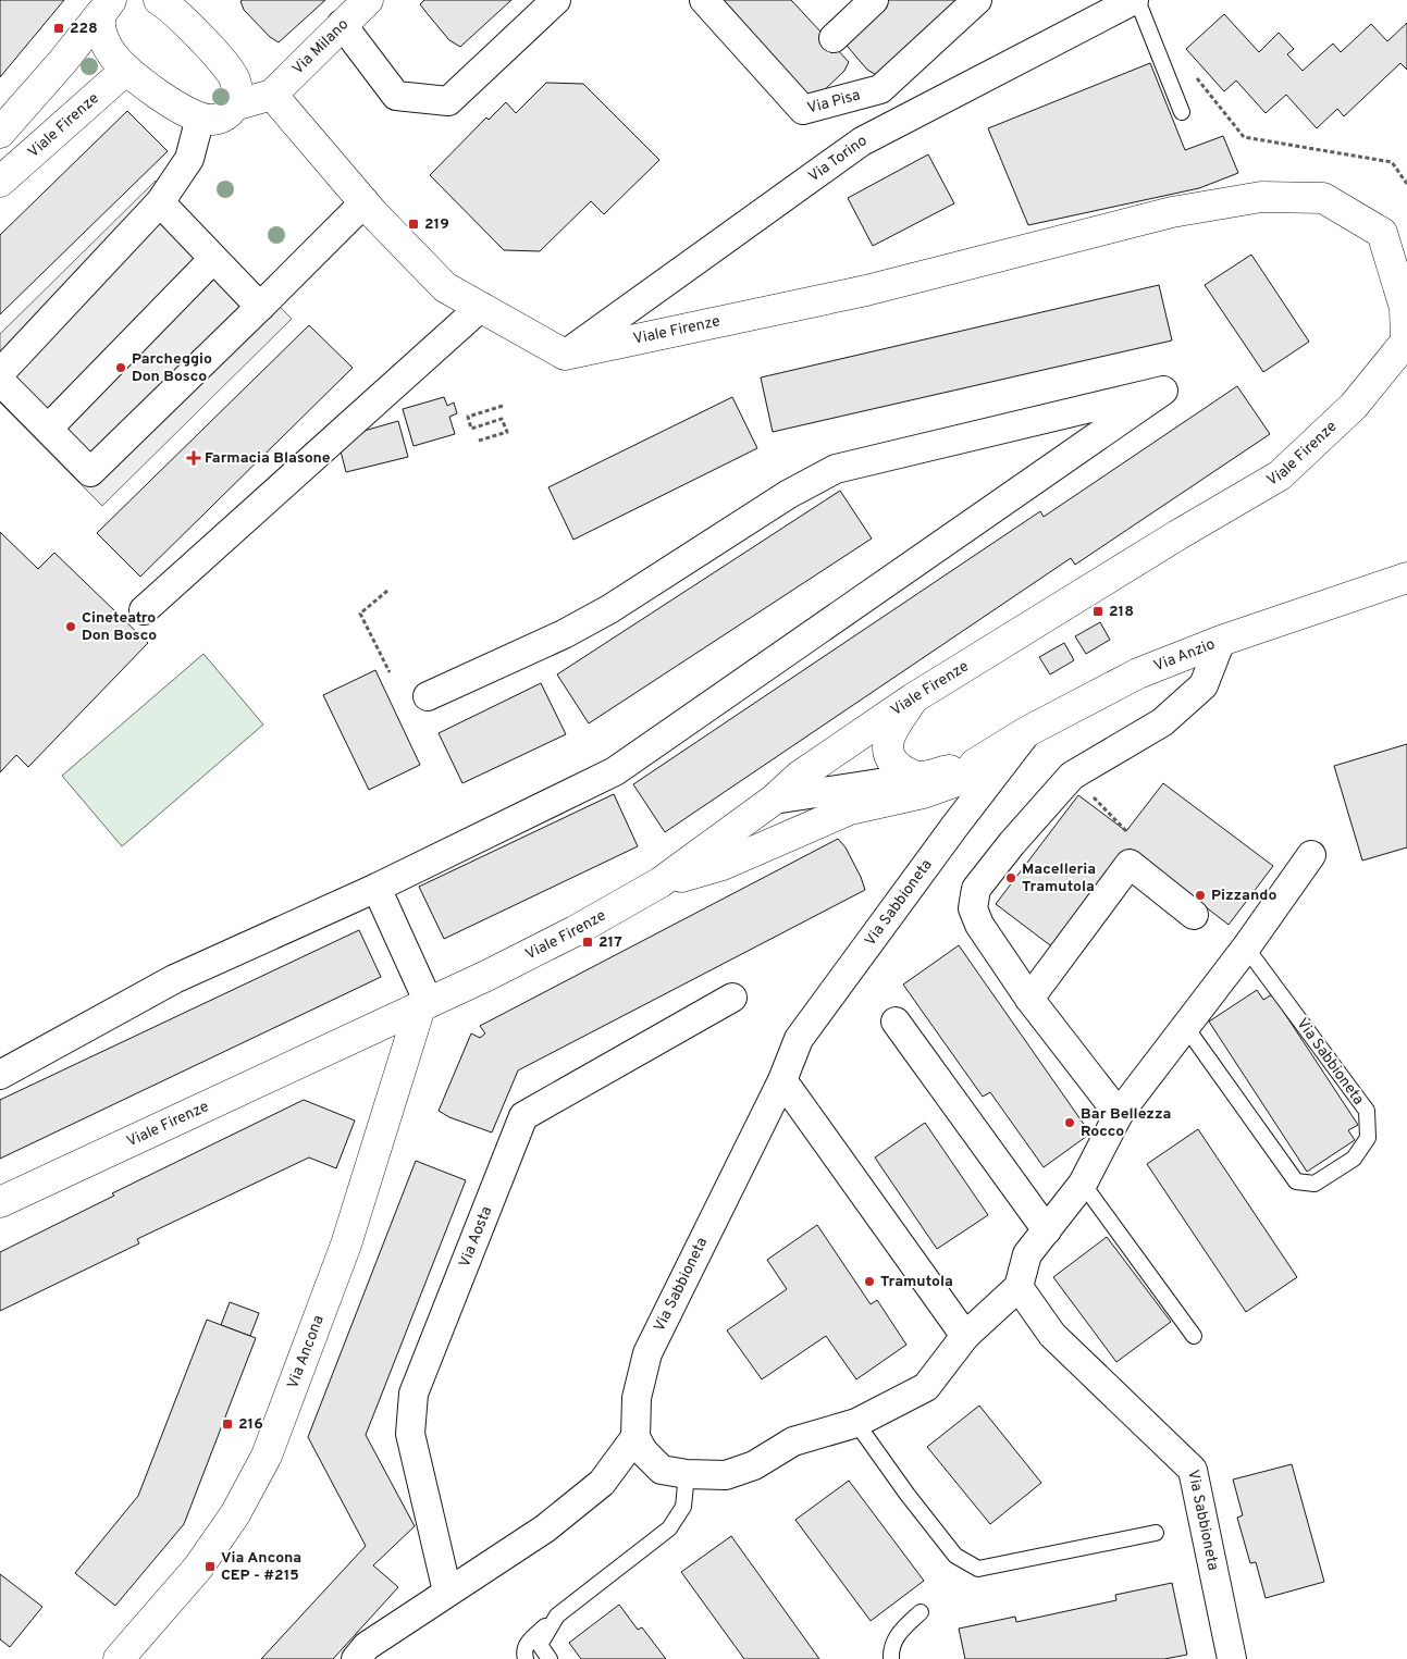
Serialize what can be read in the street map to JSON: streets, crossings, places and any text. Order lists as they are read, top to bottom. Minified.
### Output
{"streets":{"main road":["Via Milano","Viale Firenze","Via Anzio","Via Ancona"],"street":["Via Pisa","Via Torino","Via Sabbioneta","Via Aosta"]},"crossings":[["Viale Firenze","Via Torino"],["Viale Firenze","Via Ancona"],["Via Anzio","Via Sabbioneta"]],"places":{"transit":["228","219","218","217","216","Via Ancona CEP - #215"],"other":["Parcheggio Don Bosco","Cineteatro Don Bosco","Macelleria Tramutola","Pizzando","Bar Bellezza Rocco","Tramutola"],"health":["Farmacia Blasone"]}}
